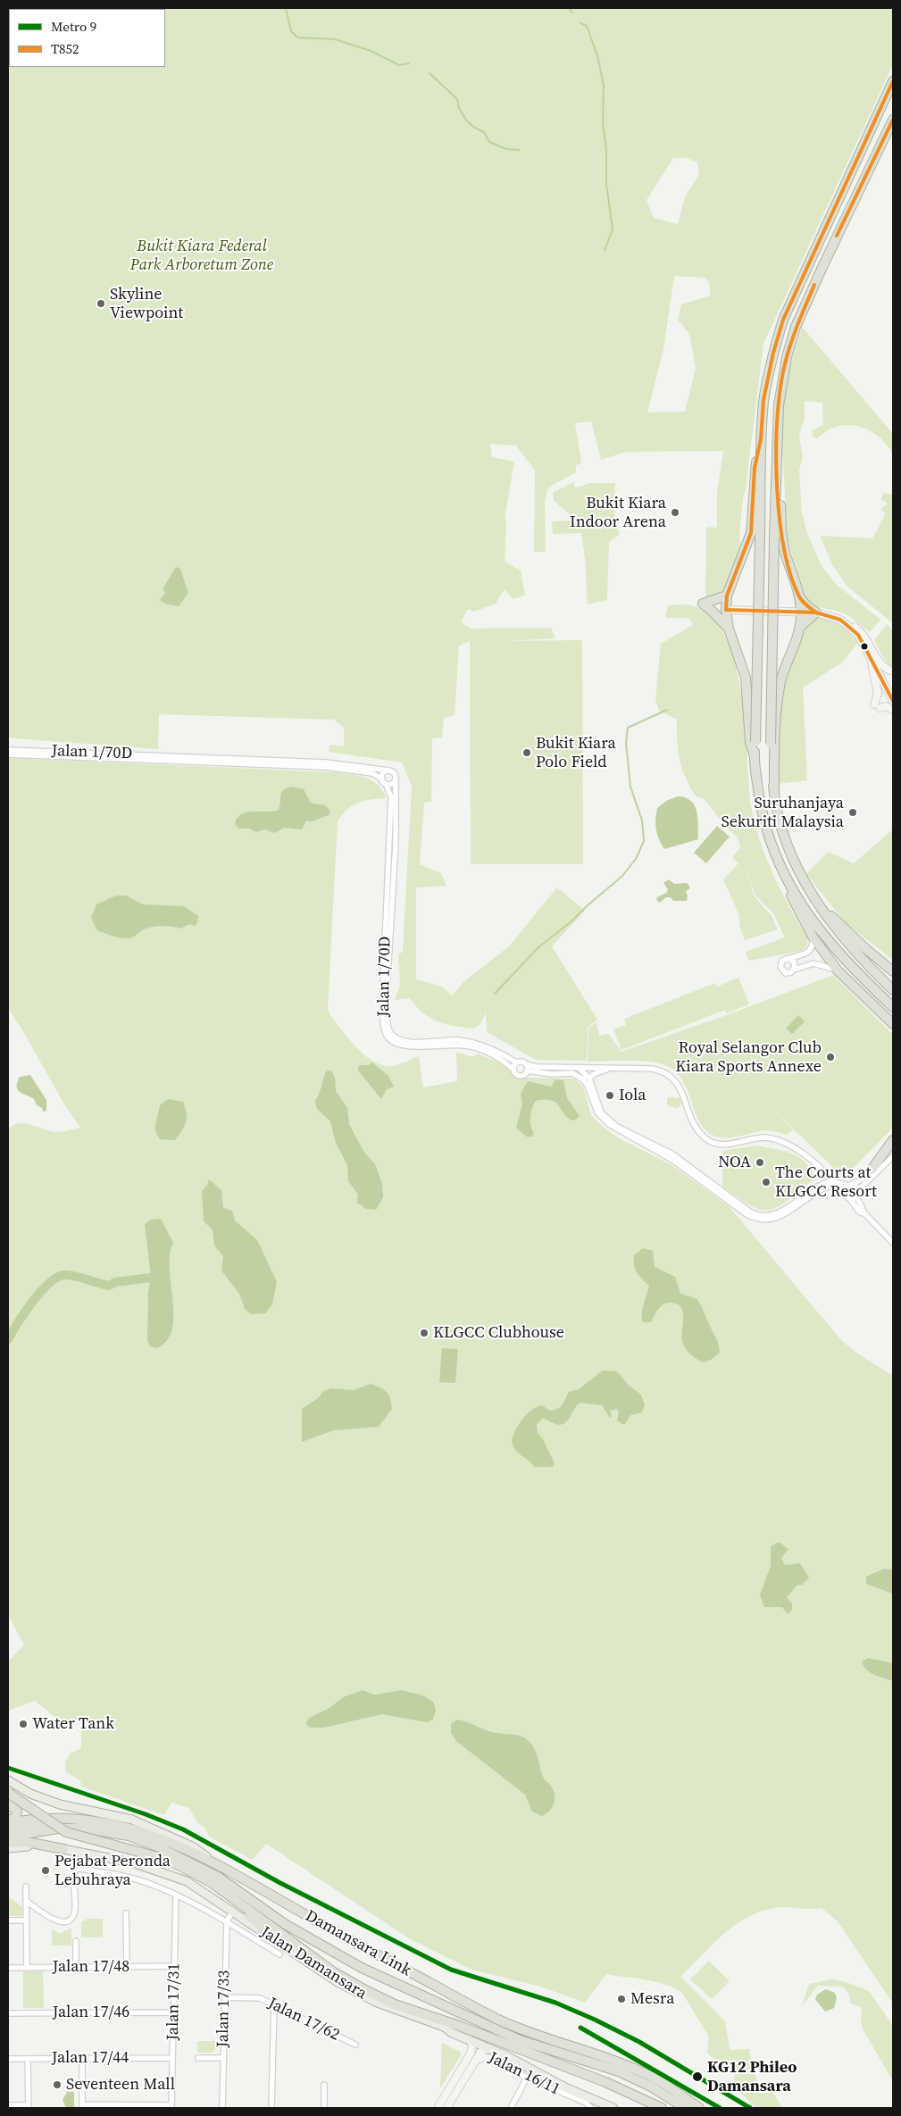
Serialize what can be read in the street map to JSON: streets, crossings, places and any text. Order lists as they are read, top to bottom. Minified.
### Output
{"streets":{"highway":["Damansara Link"],"main road":["Jalan Damansara"],"street":["Jalan 1/70D","Jalan 17/48","Jalan 17/31","Jalan 17/33","Jalan 17/46","Jalan 17/62","Jalan 17/44","Jalan 16/11"]},"crossings":[["Jalan Damansara","Jalan 17/33"],["Jalan 17/48","Jalan 17/31"],["Jalan 17/31","Jalan 17/46"],["Jalan 17/31","Jalan 17/44"],["Jalan 17/33","Jalan 17/62"]],"parks":["Bukit Kiara Federal Park Arboretum Zone"],"places":["Skyline Viewpoint","Bukit Kiara Indoor Arena","Bukit Kiara Polo Field","Suruhanjaya Sekuriti Malaysia","Royal Selangor Club Kiara Sports Annexe","Iola","NOA","The Courts at KLGCC Resort","KLGCC Clubhouse","Water Tank","Pejabat Peronda Lebuhraya","Mesra","KG12 Phileo Damansara","Seventeen Mall"],"lines":["transit line T852","metro line 9"],"legend":["Metro 9","T852"]}
